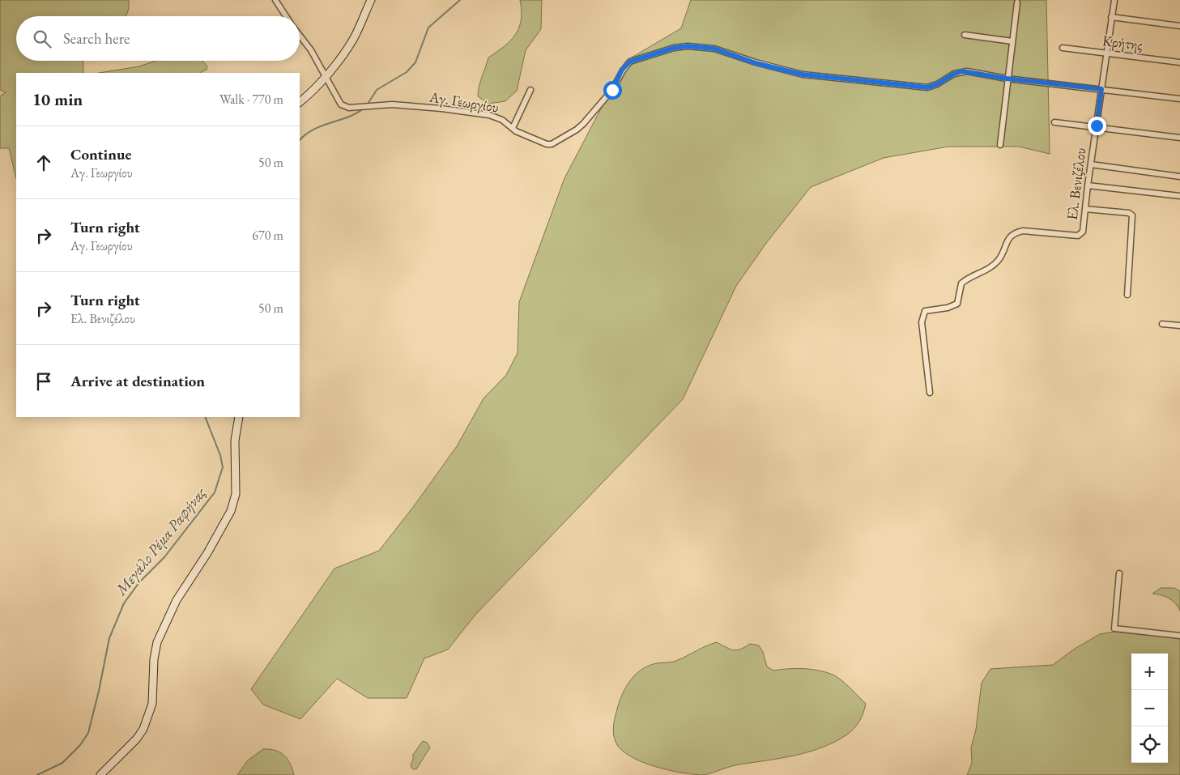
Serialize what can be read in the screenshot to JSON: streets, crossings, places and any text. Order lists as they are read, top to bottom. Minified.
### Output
{"streets":{"street":["Κρήτης","Αγ. Γεωργίου","Ελ. Βενιζέλου"]},"crossings":[["Κρήτης","Ελ. Βενιζέλου"],["Αγ. Γεωργίου","Ελ. Βενιζέλου"]],"water":["Μεγάλο Ρέμα Ραφήνας"],"page":{"search":"Search here","heading":["10 min","Walk · 770 m"],"list":[["Continue","Αγ. Γεωργίου","50 m"],["Turn right","Αγ. Γεωργίου","670 m"],["Turn right","Ελ. Βενιζέλου","50 m"],"Arrive at destination"],"map_buttons":["+","−"]}}
